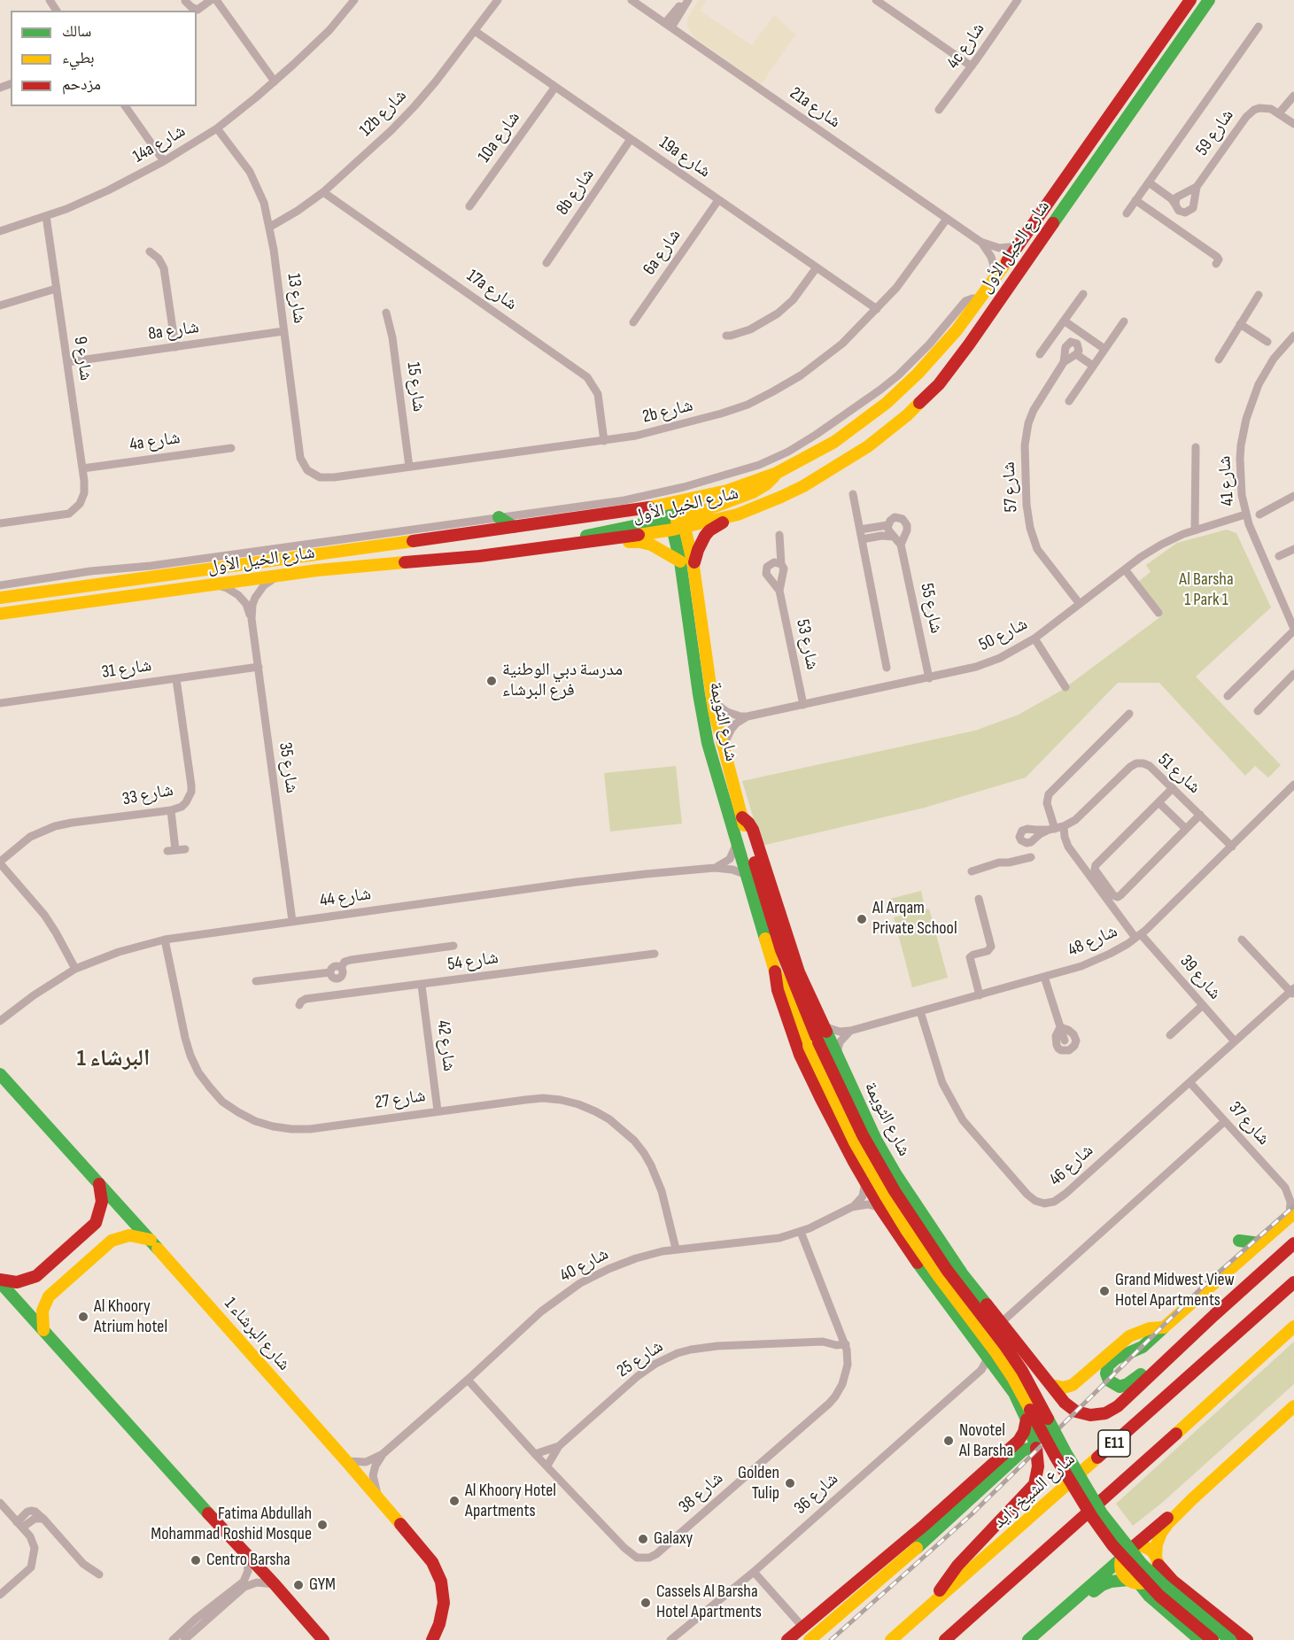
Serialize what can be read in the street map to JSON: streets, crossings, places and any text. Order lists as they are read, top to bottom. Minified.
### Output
{"streets":{"main road":["شارع الخيل الأول","شارع الثويمة","شارع البرشاء 1","E11","شارع الشيخ زايد"],"street":["4c شارع","21a شارع","12b شارع","شارع 59","10a شارع","14a شارع","19a شارع","8b شارع","6a شارع","17a شارع","شارع 13","8a شارع","شارع 9","شارع 15","2b شارع","4a شارع","شارع 41","شارع 57","شارع 55","شارع 50","شارع 53","شارع 31","شارع 35","شارع 51","شارع 33","شارع 44","شارع 48","شارع 54","شارع 39","شارع 42","شارع 27","شارع 37","شارع 46","شارع 40","شارع 25","شارع 38","شارع 36"]},"crossings":[["21a شارع","شارع الخيل الأول"],["21a شارع","2b شارع"],["12b شارع","19a شارع"],["12b شارع","17a شارع"],["12b شارع","شارع 13"],["10a شارع","19a شارع"],["14a شارع","شارع 13"],["14a شارع","شارع 9"],["19a شارع","8b شارع"],["19a شارع","6a شارع"],["19a شارع","2b شارع"],["شارع الخيل الأول","شارع الثويمة"],["شارع الخيل الأول","شارع 35"],["17a شارع","2b شارع"],["شارع 13","8a شارع"],["شارع 13","2b شارع"],["8a شارع","شارع 9"],["شارع 9","4a شارع"],["شارع 15","2b شارع"],["شارع 41","شارع 50"],["شارع 57","شارع 50"],["شارع 55","شارع 50"],["شارع 50","شارع 53"],["شارع 50","شارع الثويمة"],["شارع 31","شارع 35"],["شارع 31","شارع 33"],["شارع الثويمة","شارع 44"],["شارع الثويمة","شارع 48"],["شارع الثويمة","شارع 40"],["شارع الثويمة","شارع الشيخ زايد"],["شارع 35","شارع 44"],["شارع 51","شارع 48"],["شارع 51","شارع 39"],["شارع 44","شارع 27"],["شارع 48","شارع 39"],["شارع 48","شارع 46"],["شارع 54","شارع 42"],["شارع 39","شارع 46"],["شارع 42","شارع 27"],["شارع 27","شارع 40"],["شارع 37","شارع 46"],["شارع 40","شارع البرشاء 1"],["شارع 40","شارع 38"],["شارع 25","شارع 38"]],"districts":["البرشاء 1"],"parks":["Al Barsha 1 Park 1"],"places":["مدرسة دبي الوطنية فرع البرشاء","Al Arqam Private School","Grand Midwest View Hotel Apartments","Al Khoory Atrium hotel","Novotel Al Barsha","Golden Tulip","Al Khoory Hotel Apartments","Fatima Abdullah Mohammad Roshid Mosque","Galaxy","Centro Barsha","GYM","Cassels Al Barsha Hotel Apartments"],"legend":["سالك","بطيء","مزدحم"]}
